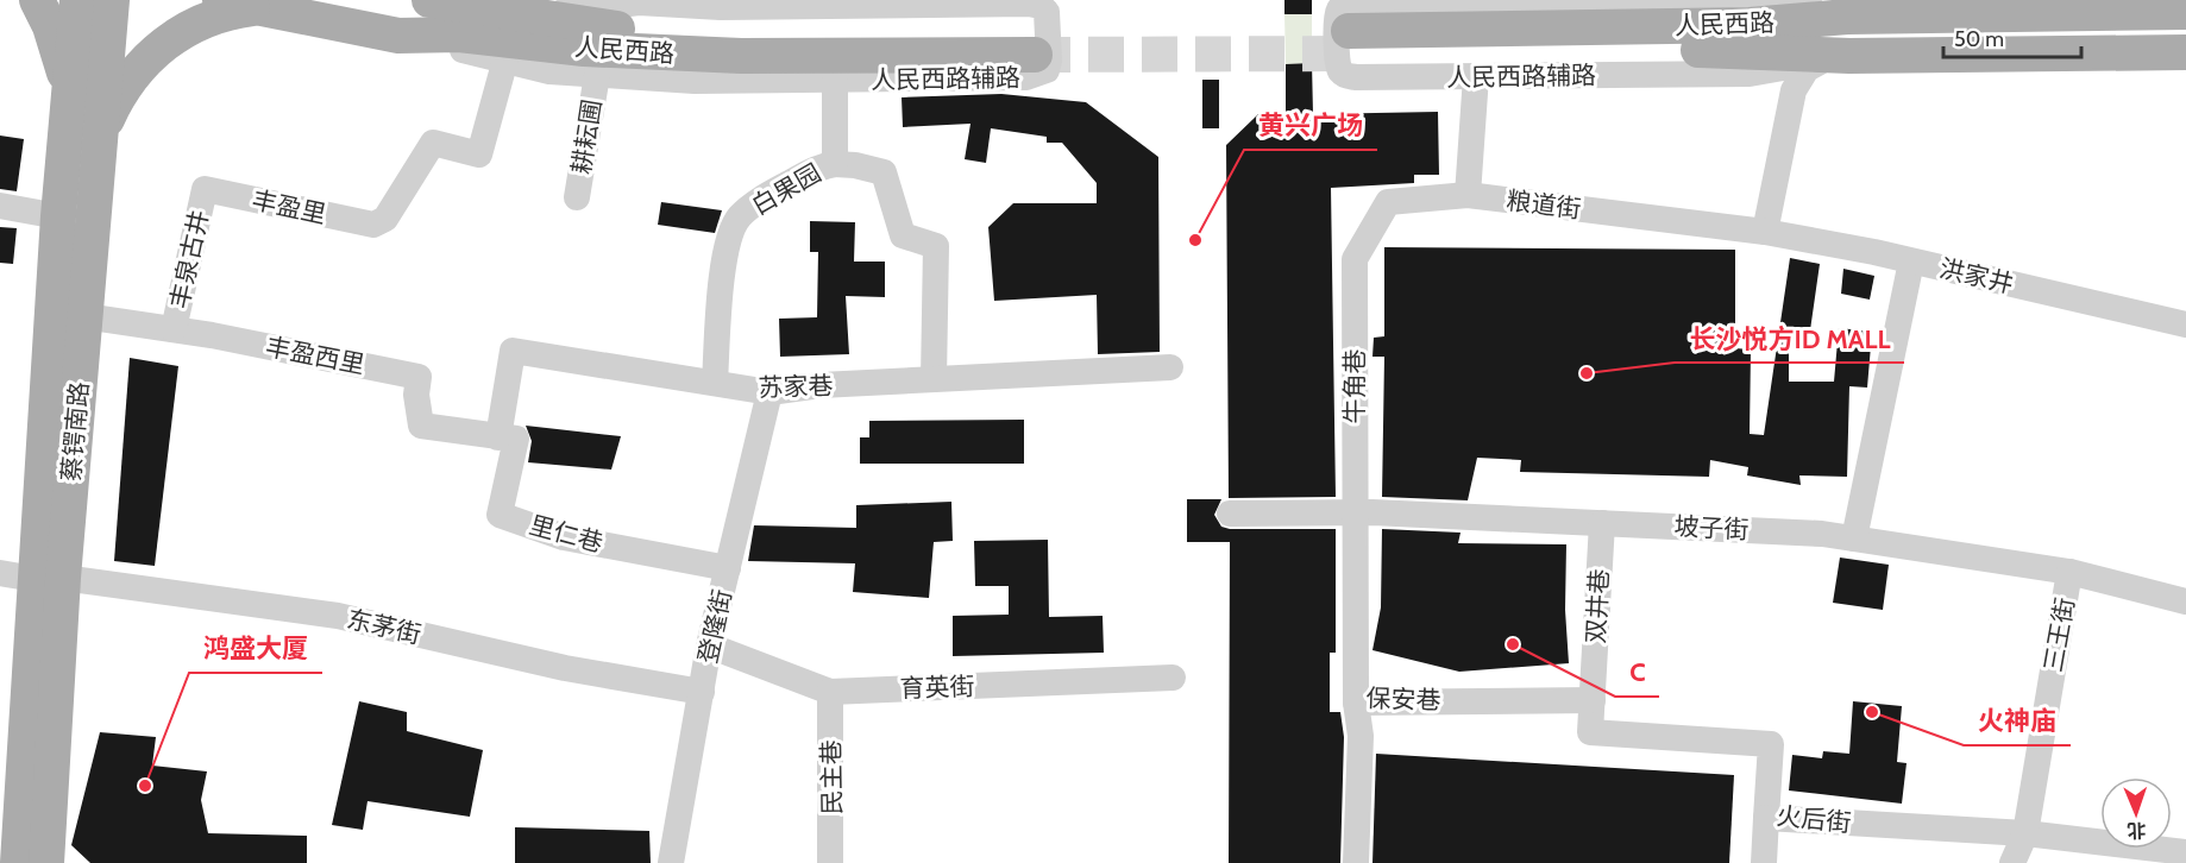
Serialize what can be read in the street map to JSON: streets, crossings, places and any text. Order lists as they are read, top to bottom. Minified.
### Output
{"streets":{"main road":["人民西路","蔡锷南路"],"street":["人民西路辅路","耕耘圃","白果园","粮道街","丰盈里","丰泉古井","洪家井","丰盈西里","苏家巷","牛角巷","坡子街","里仁巷","双井巷","东茅街","登隆街","三王街","育英街","保安巷","民主巷","火后街"]},"crossings":[["人民西路","人民西路辅路"],["人民西路辅路","耕耘圃"],["人民西路辅路","白果园"],["人民西路辅路","丰盈里"],["白果园","苏家巷"],["粮道街","洪家井"],["粮道街","牛角巷"],["丰盈里","丰泉古井"],["丰泉古井","丰盈西里"],["丰盈西里","苏家巷"],["丰盈西里","蔡锷南路"],["丰盈西里","里仁巷"],["苏家巷","里仁巷"],["苏家巷","登隆街"],["牛角巷","坡子街"],["牛角巷","保安巷"],["蔡锷南路","东茅街"],["坡子街","双井巷"],["坡子街","三王街"],["坡子街","保安巷"],["里仁巷","登隆街"],["双井巷","保安巷"],["双井巷","火后街"],["东茅街","登隆街"],["登隆街","育英街"],["三王街","火后街"],["育英街","民主巷"]],"places":["黄兴广场","长沙悦方ID MALL","C","火神庙","鸿盛大厦"],"scale_bar":"50 m","north":"bottom"}
